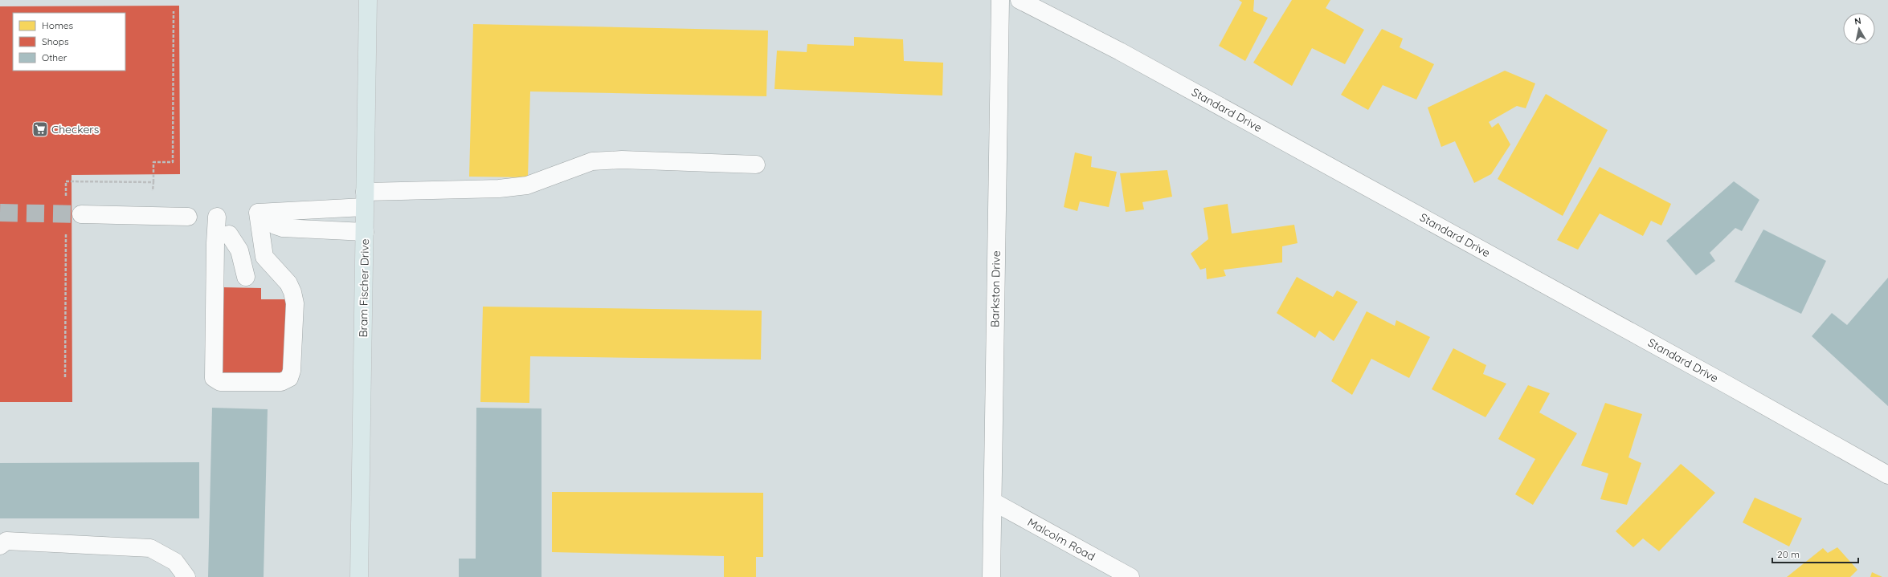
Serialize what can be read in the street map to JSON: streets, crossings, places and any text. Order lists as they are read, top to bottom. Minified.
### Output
{"streets":{"main road":["Bram Fischer Drive"],"street":["Standard Drive","Barkston Drive","Malcolm Road"]},"crossings":[["Barkston Drive","Malcolm Road"]],"places":{"supermarket":["Checkers"]},"legend":["Homes","Shops","Other"],"scale_bar":"20 m","north":"top"}
